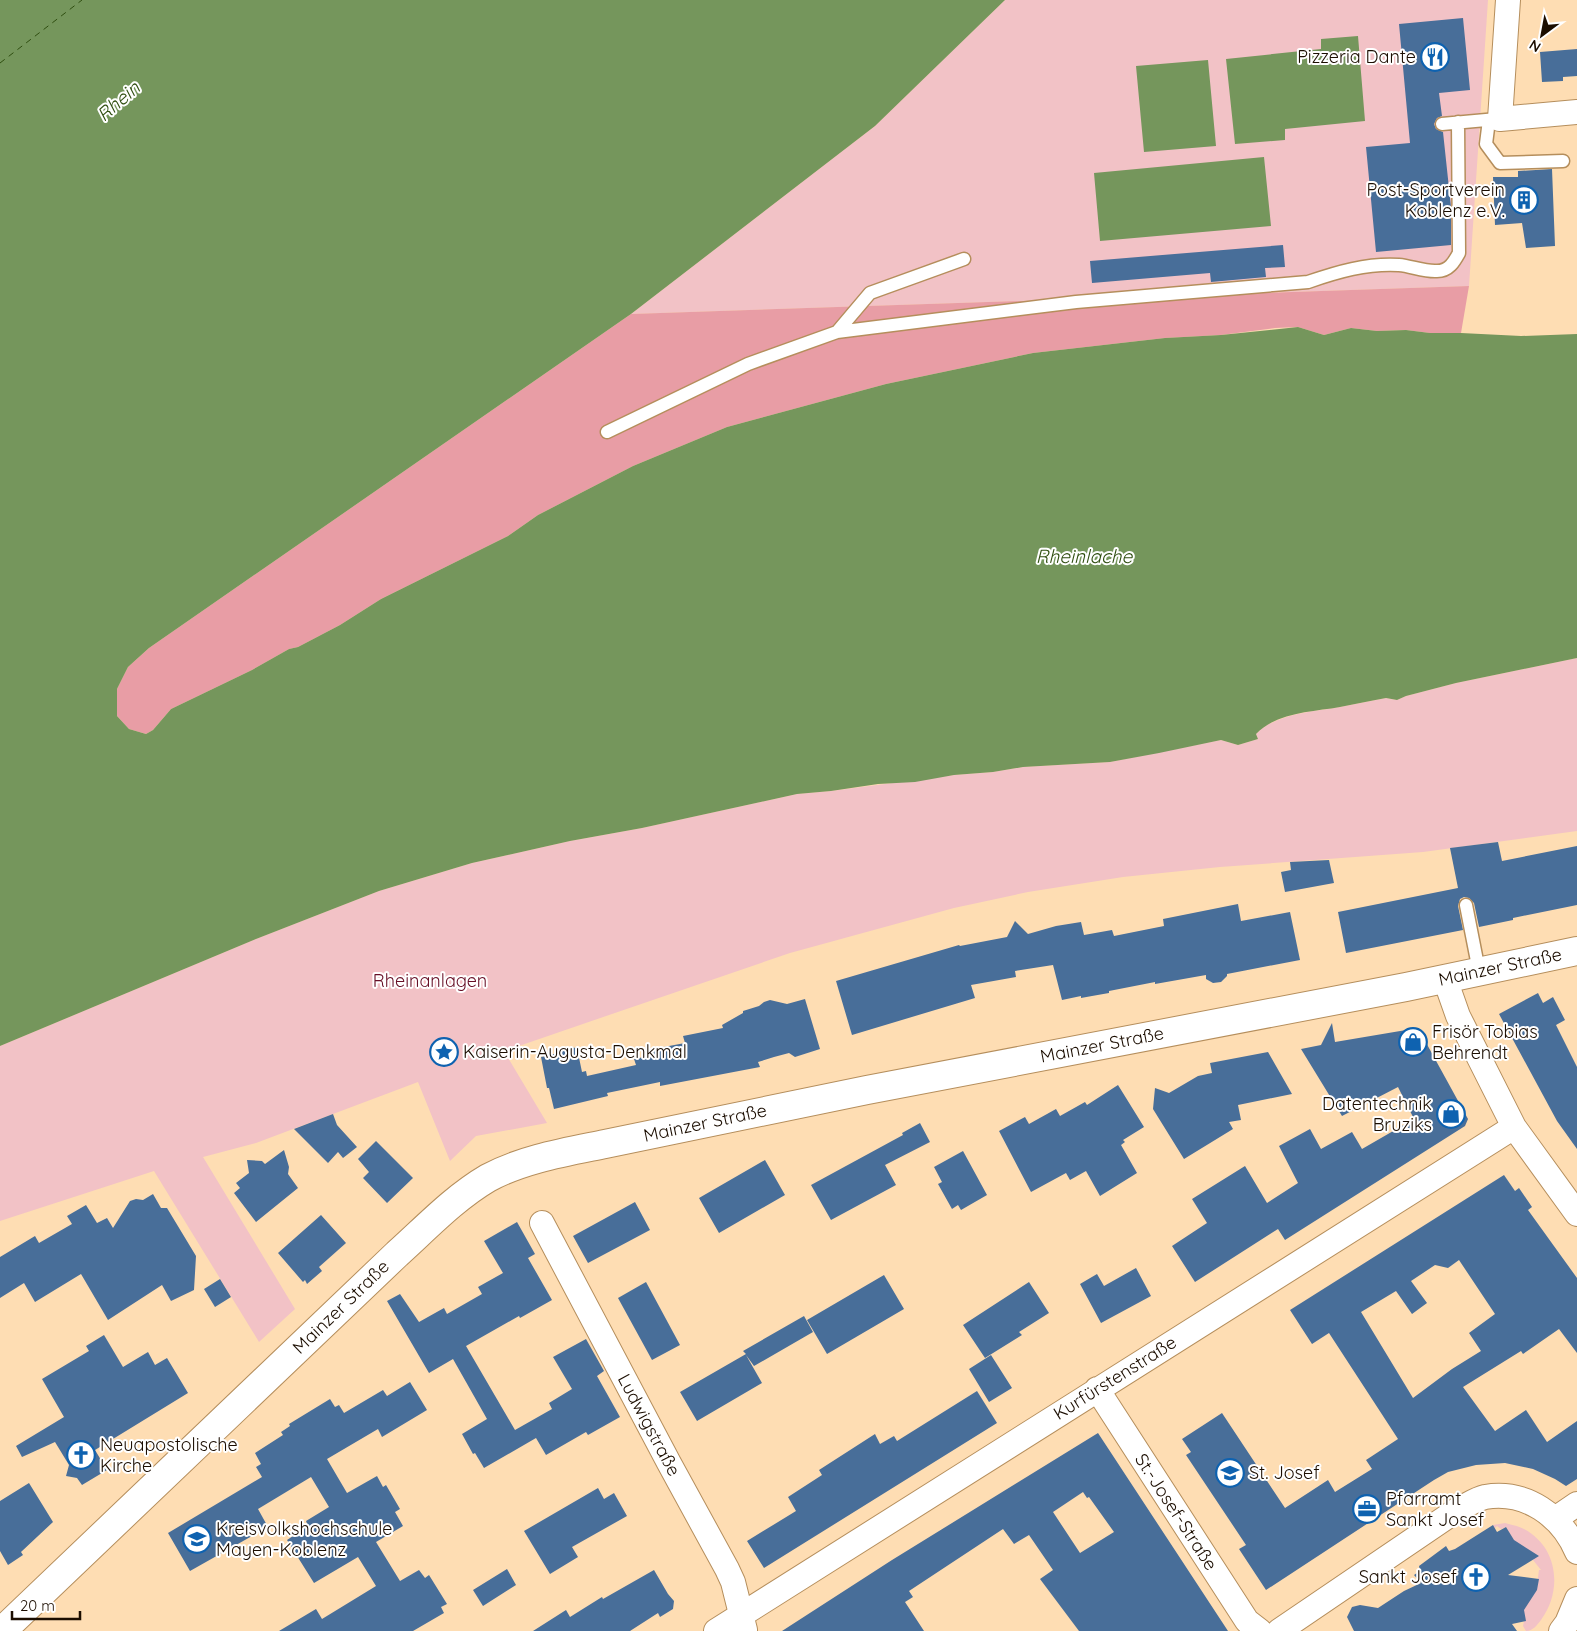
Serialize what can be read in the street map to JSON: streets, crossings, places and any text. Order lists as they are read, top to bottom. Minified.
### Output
{"streets":{"street":["Mainzer Straße","Kurfürstenstraße","Ludwigstraße","St.-Josef-Straße"]},"crossings":[["Kurfürstenstraße","Ludwigstraße"],["Kurfürstenstraße","St.-Josef-Straße"]],"water":["Rhein","Rheinlache"],"parks":["Rheinanlagen"],"places":{"restaurant":["Pizzeria Dante"],"building":["Post-Sportverein Koblenz e.V."],"shop":["Frisör Tobias Behrendt","Datentechnik Bruziks"],"place":["Kaiserin-Augusta-Denkmal"],"church":["Neuapostolische Kirche","Sankt Josef"],"school or university":["St. Josef","Kreisvolkshochschule Mayen-Koblenz"],"office":["Pfarramt Sankt Josef"]},"scale_bar":"20 m","north":"bottom left"}
